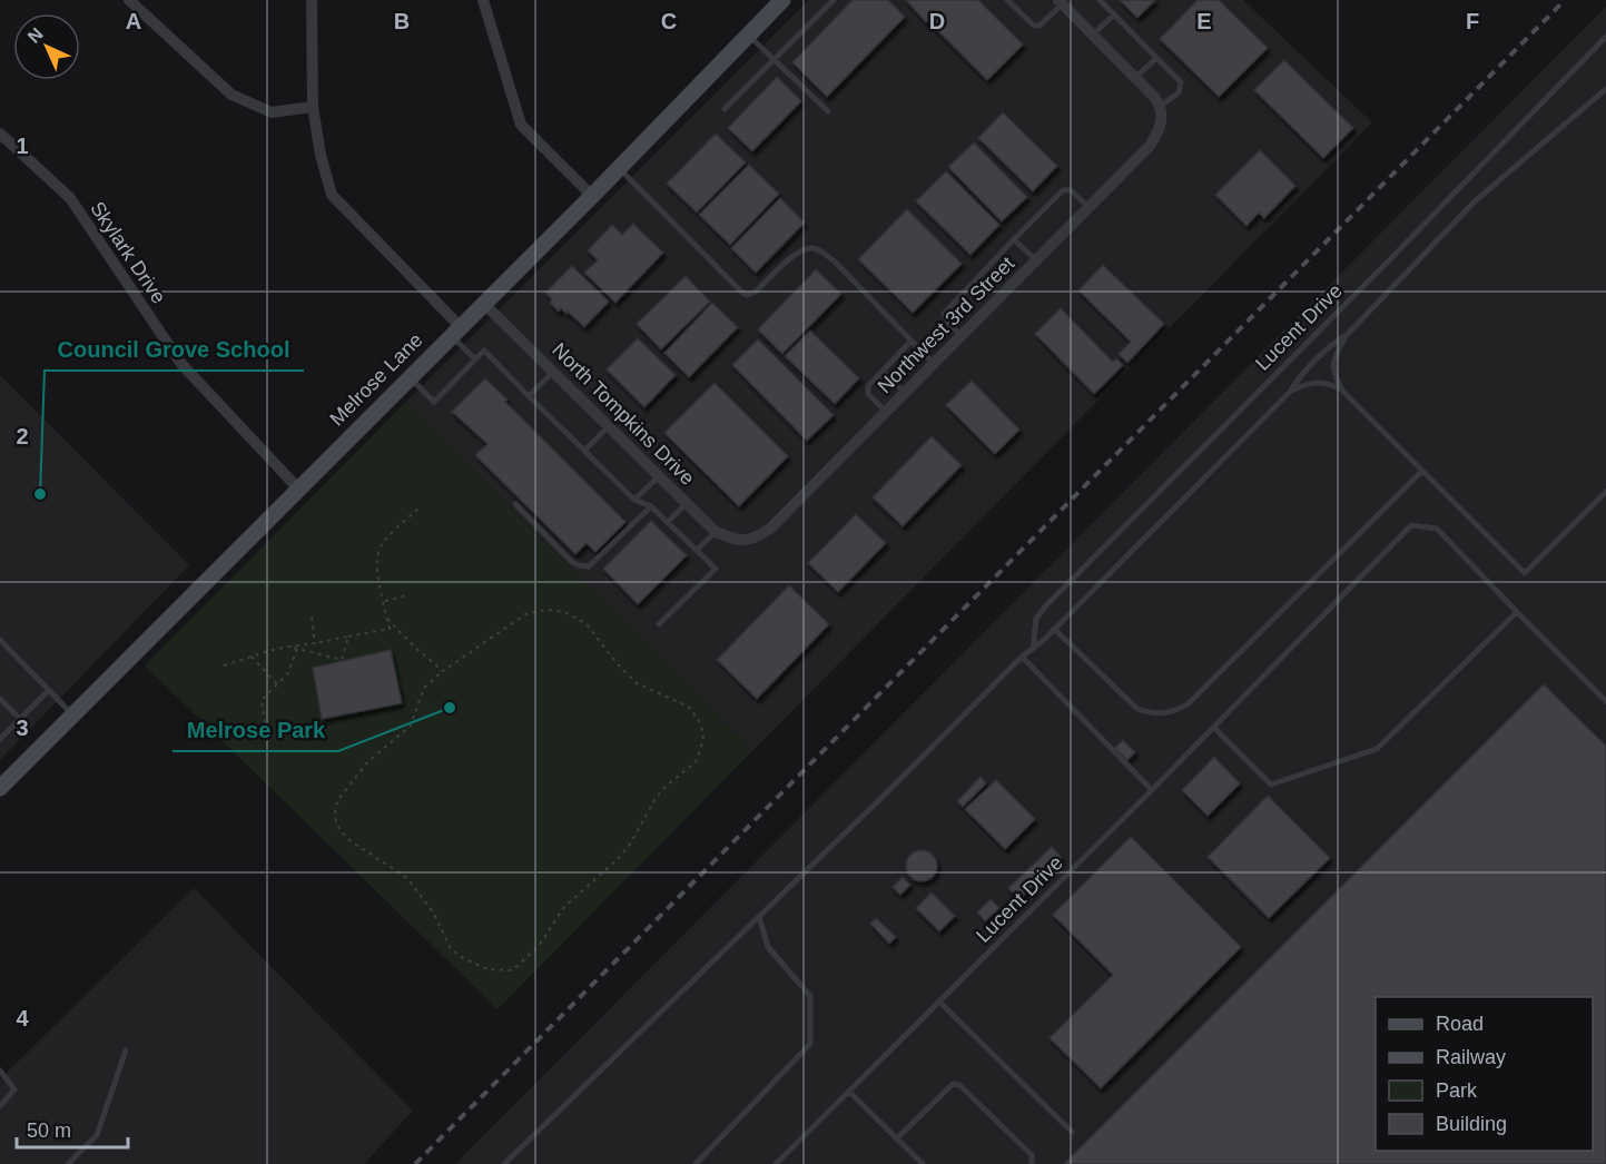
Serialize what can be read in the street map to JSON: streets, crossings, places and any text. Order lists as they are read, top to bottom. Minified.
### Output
{"streets":{"street":["Skylark Drive","Northwest 3rd Street","Melrose Lane","North Tompkins Drive"],"lane":["Lucent Drive"]},"crossings":[["Skylark Drive","Melrose Lane"],["Northwest 3rd Street","North Tompkins Drive"],["Melrose Lane","North Tompkins Drive"]],"places":["Council Grove School","Melrose Park"],"legend":["Road","Railway","Park","Building"],"scale_bar":"50 m","north":"top left","grid":{"columns":["A","B","C","D","E","F"],"rows":["1","2","3","4"]}}
